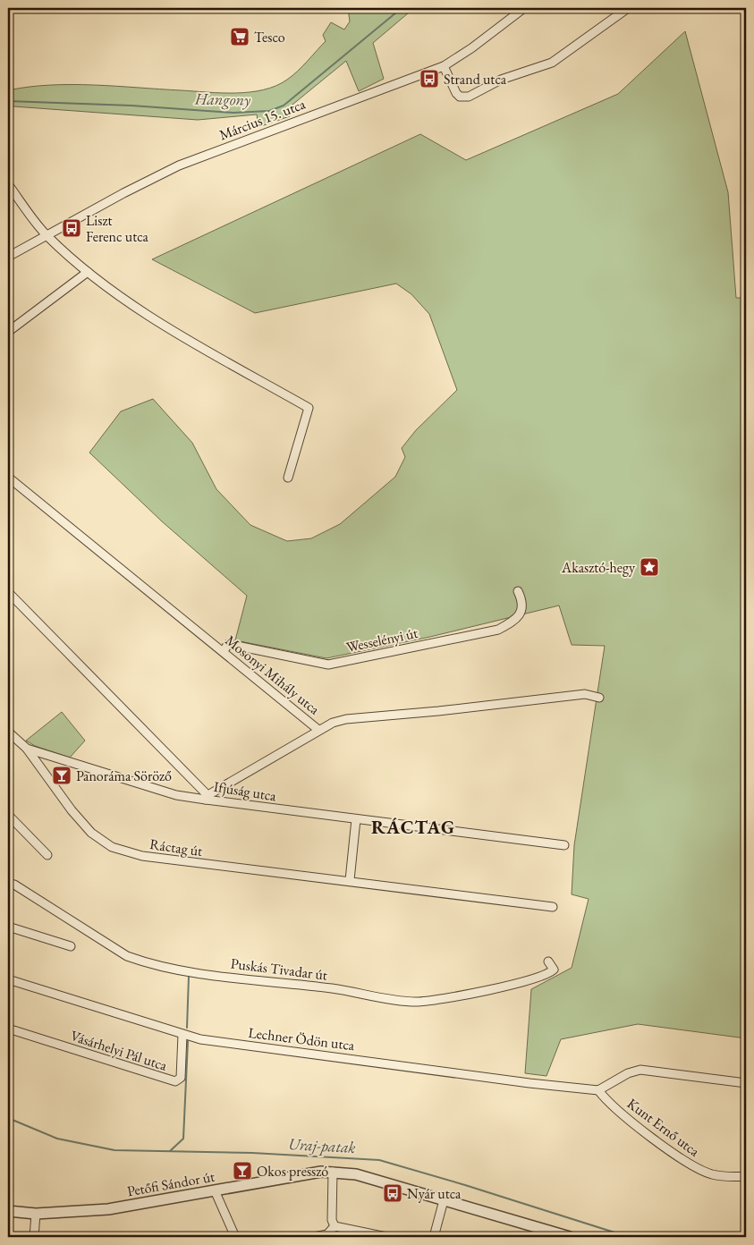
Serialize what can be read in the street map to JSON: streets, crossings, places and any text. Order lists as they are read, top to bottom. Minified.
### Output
{"streets":{"street":["Március 15. utca","Wesselényi út","Mosonyi Mihály utca","Ifjúság utca","Ráctag út","Puskás Tivadar út","Lechner Ödön utca","Vásárhelyi Pál utca","Kunt Ernő utca","Petőfi Sándor út"]},"crossings":[["Wesselényi út","Mosonyi Mihály utca"],["Lechner Ödön utca","Vásárhelyi Pál utca"],["Lechner Ödön utca","Kunt Ernő utca"]],"districts":["RÁCTAG"],"water":["Hangony","Uraj-patak"],"places":{"supermarket":["Tesco"],"bus stop":["Strand utca","Liszt Ferenc utca","Nyár utca"],"place":["Akasztó-hegy"],"bar":["Panoráma Söröző","Okos presszó"]}}
